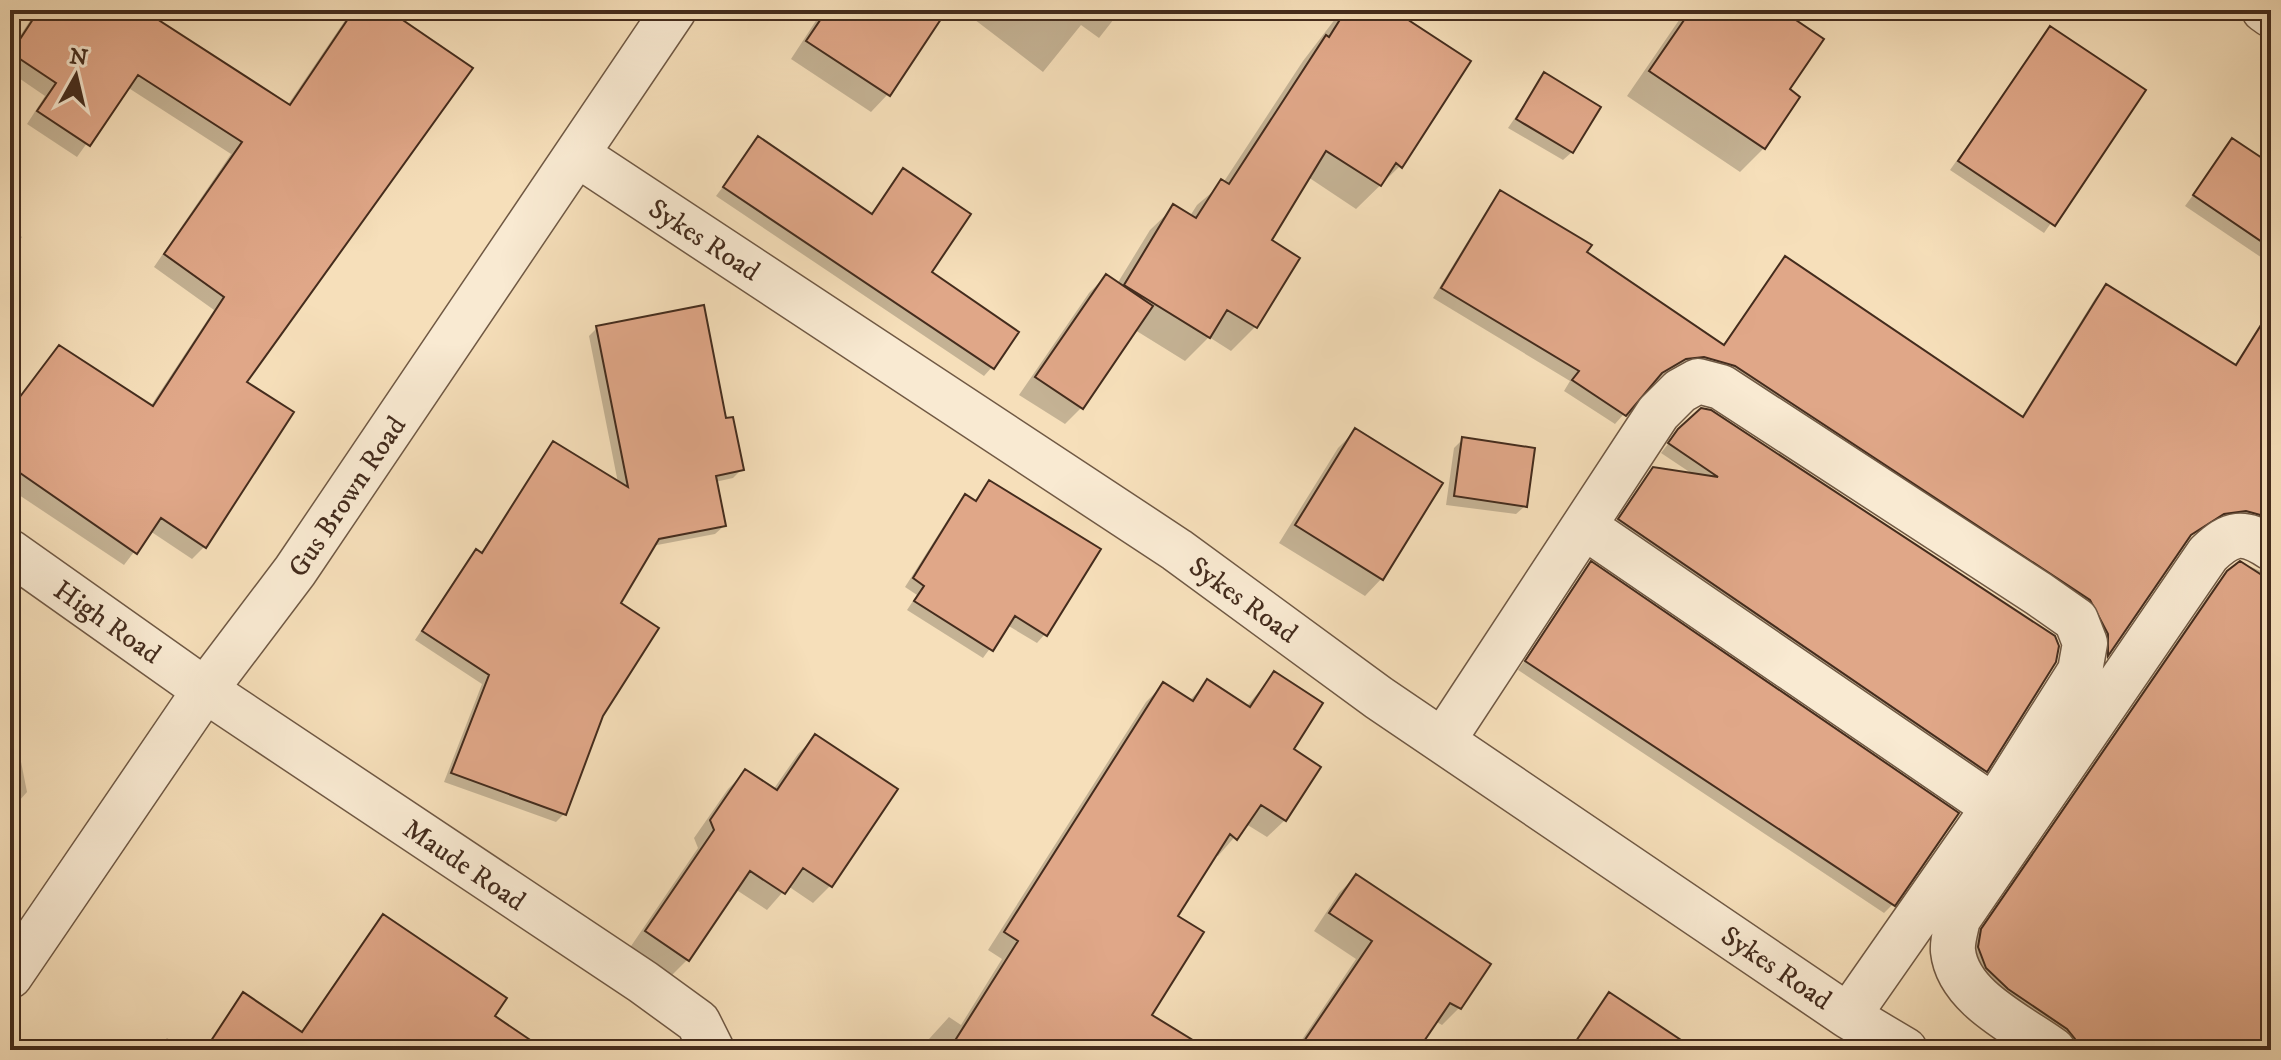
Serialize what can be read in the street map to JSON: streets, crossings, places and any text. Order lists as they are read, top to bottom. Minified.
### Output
{"streets":{"street":["Sykes Road","Gus Brown Road","High Road","Maude Road"]},"crossings":[["Sykes Road","Gus Brown Road"],["Gus Brown Road","High Road"],["Gus Brown Road","Maude Road"],["High Road","Maude Road"]],"north":"top"}
